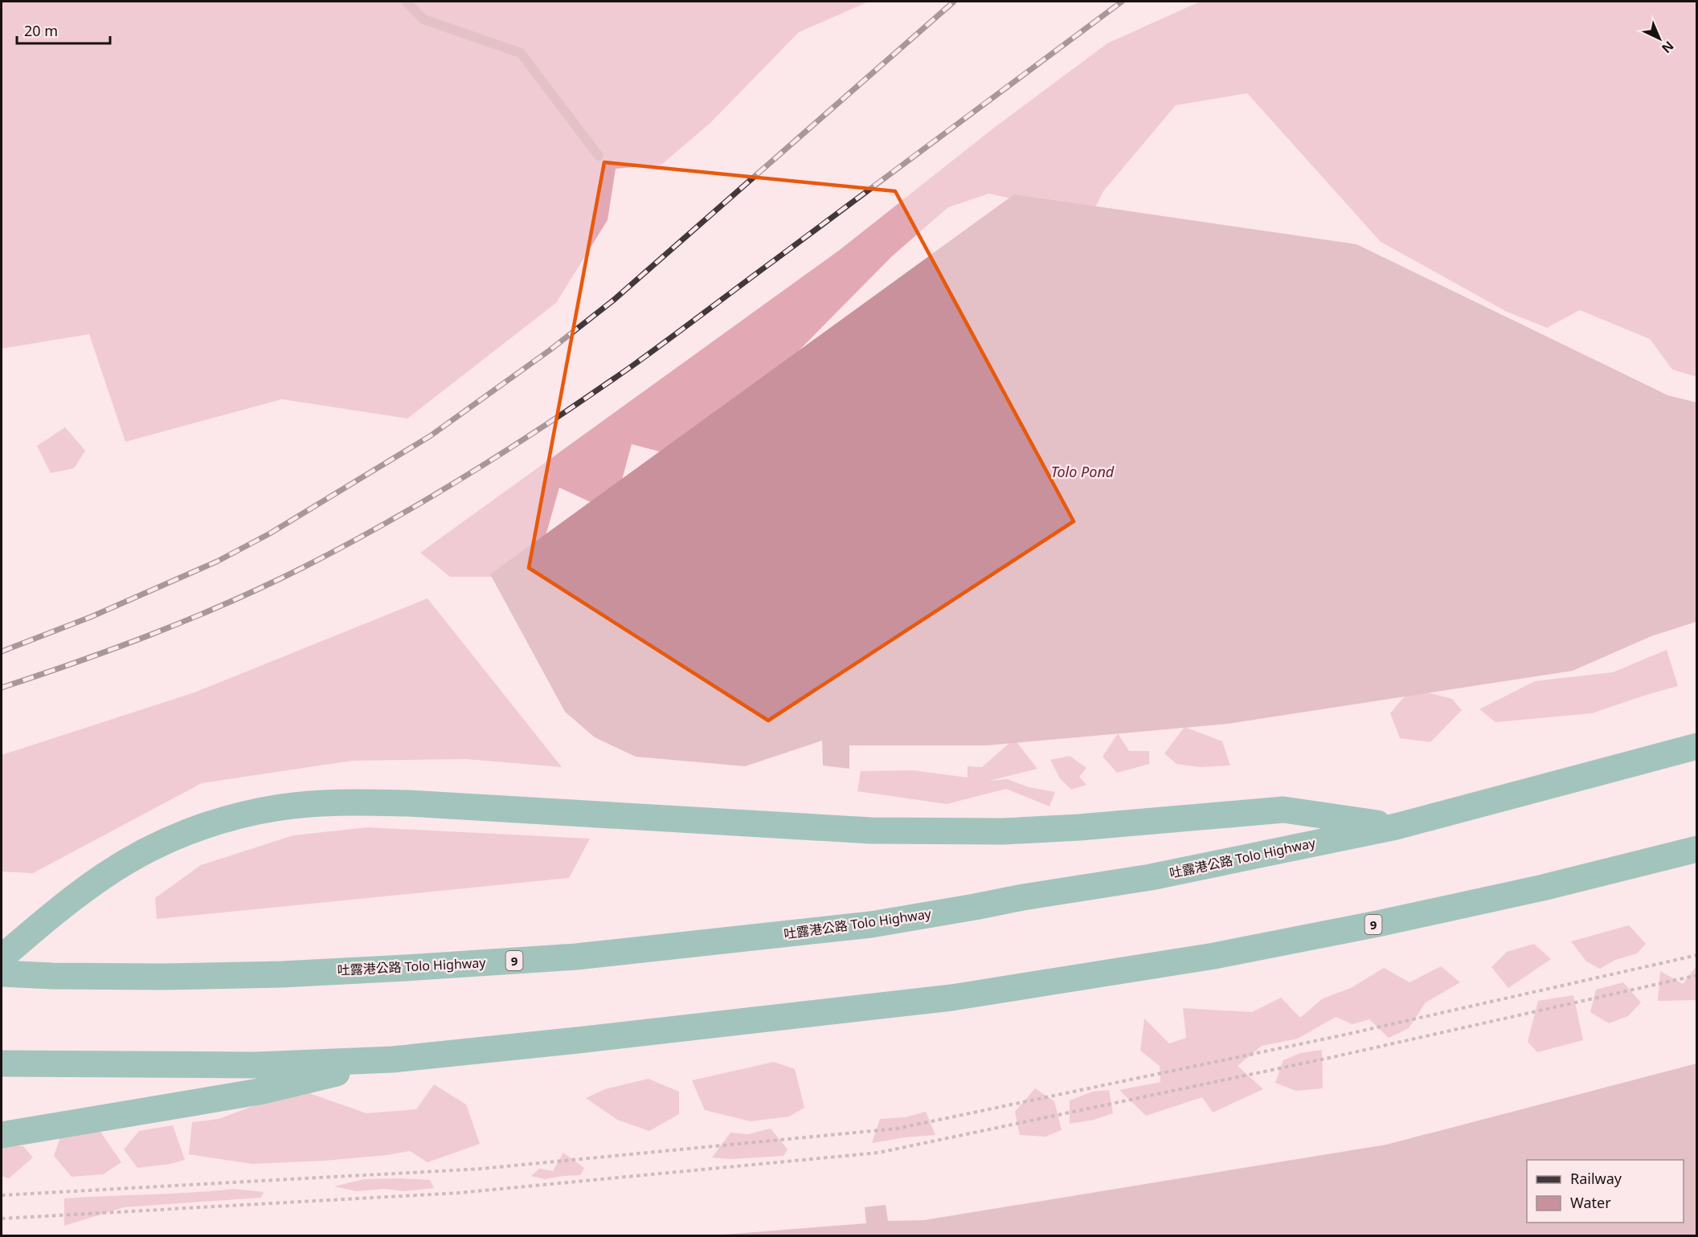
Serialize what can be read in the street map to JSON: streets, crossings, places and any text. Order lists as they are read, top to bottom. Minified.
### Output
{"streets":{"highway":["吐露港公路 Tolo Highway","9"]},"water":["Tolo Pond"],"legend":["Railway","Water"],"scale_bar":"20 m","north":"bottom right"}
